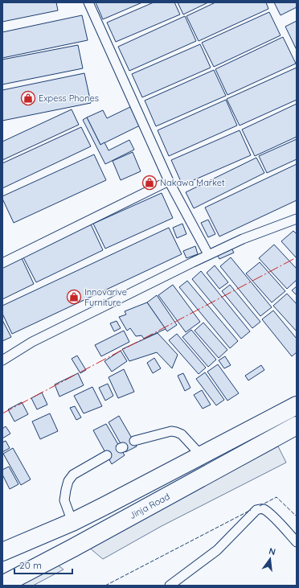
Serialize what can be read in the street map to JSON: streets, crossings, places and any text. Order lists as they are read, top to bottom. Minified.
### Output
{"streets":{"highway":["Jinja Road"]},"places":{"shop":["Expess Phones","Nakawa Market","Innovarive Furniture"]},"scale_bar":"20 m","north":"top"}
